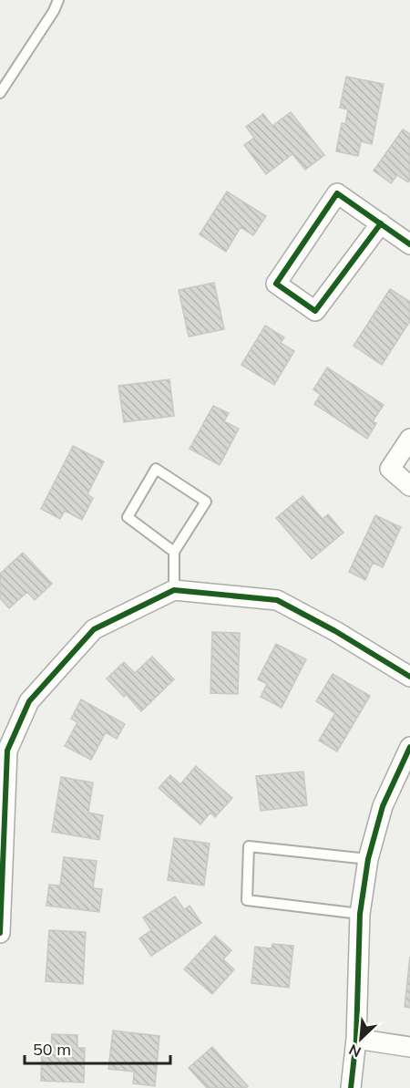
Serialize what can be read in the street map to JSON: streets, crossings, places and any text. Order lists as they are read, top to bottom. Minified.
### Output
{"scale_bar":"50 m","north":"bottom left"}
